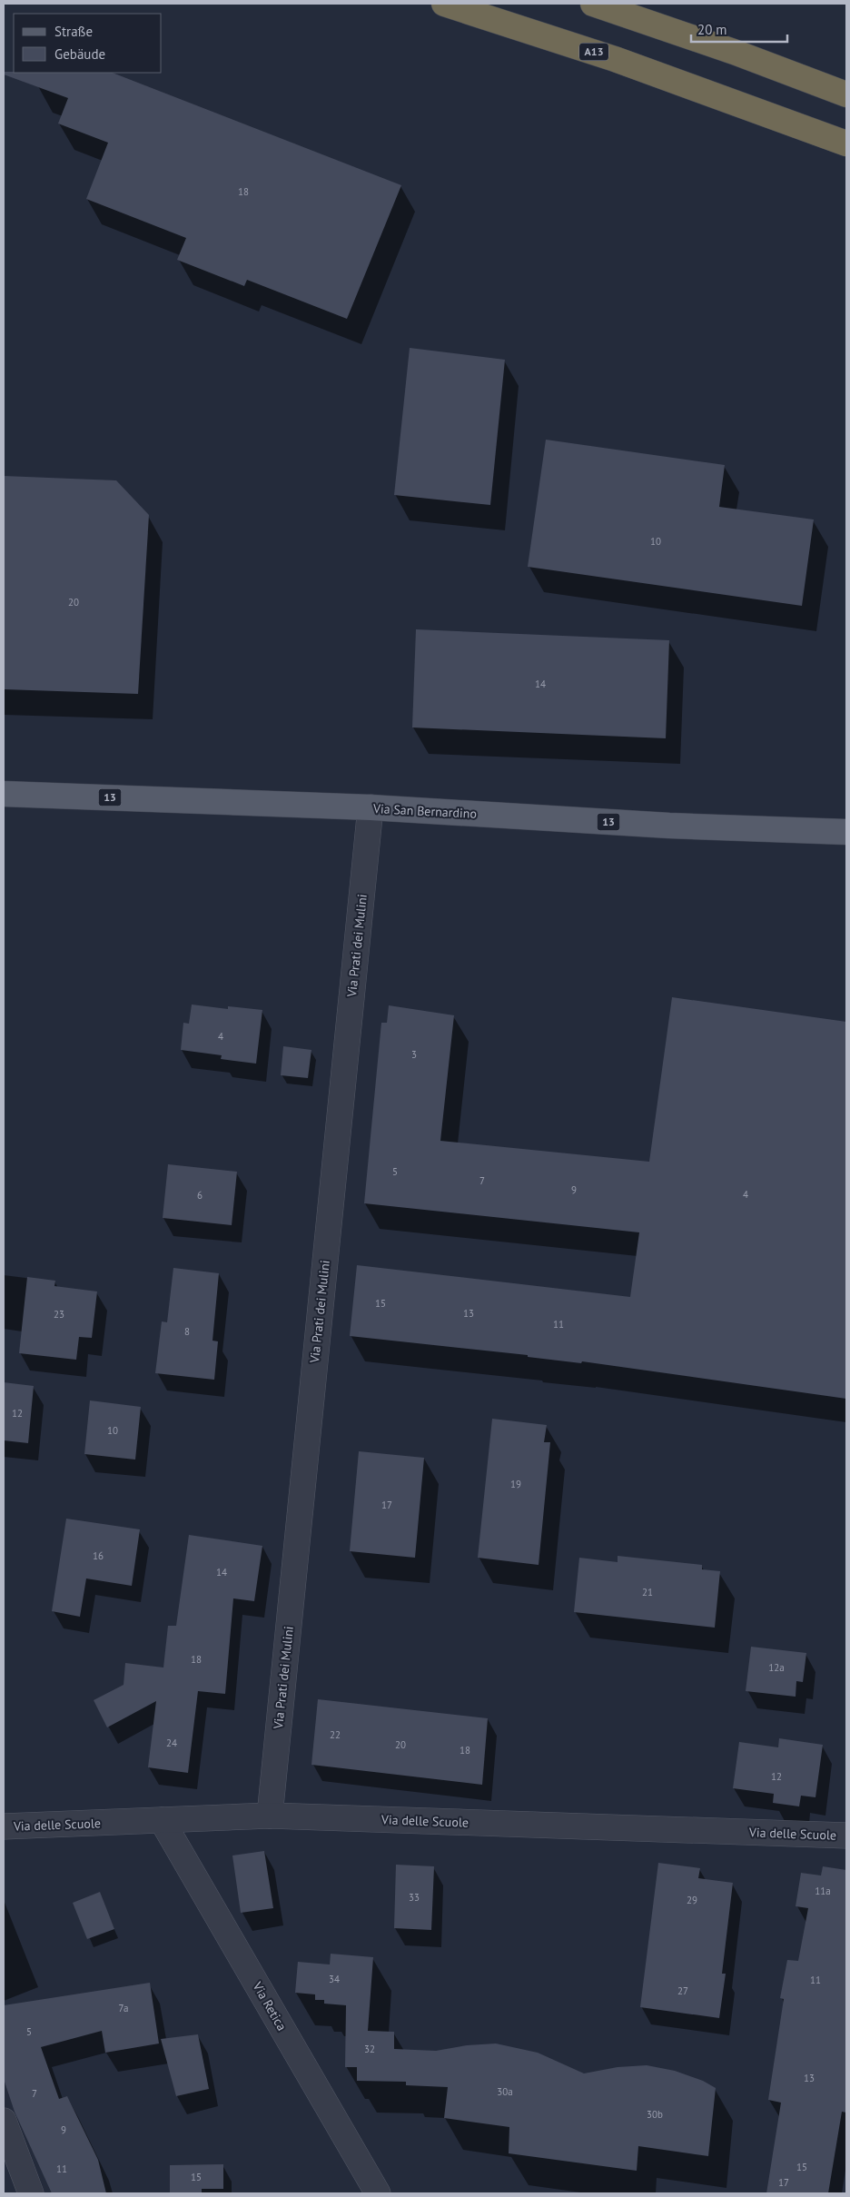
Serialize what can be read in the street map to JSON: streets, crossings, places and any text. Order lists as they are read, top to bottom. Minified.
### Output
{"streets":{"highway":["A13"],"main road":["13","Via San Bernardino"],"street":["Via Prati dei Mulini","Via delle Scuole","Via Retica"]},"crossings":[["Via San Bernardino","Via Prati dei Mulini"],["Via Prati dei Mulini","Via delle Scuole"],["Via delle Scuole","Via Retica"]],"house_numbers":["18","10","20","14","4","3","5","7","9","4","6","15","13","23","11","8","12","10","19","17","16","14","21","18","12a","22","24","20","18","12","11a","33","29","34","11","27","7a","5","32","13","30a","7","30b","9","15","11","15","17"],"legend":["Straße","Gebäude"],"scale_bar":"20 m"}
